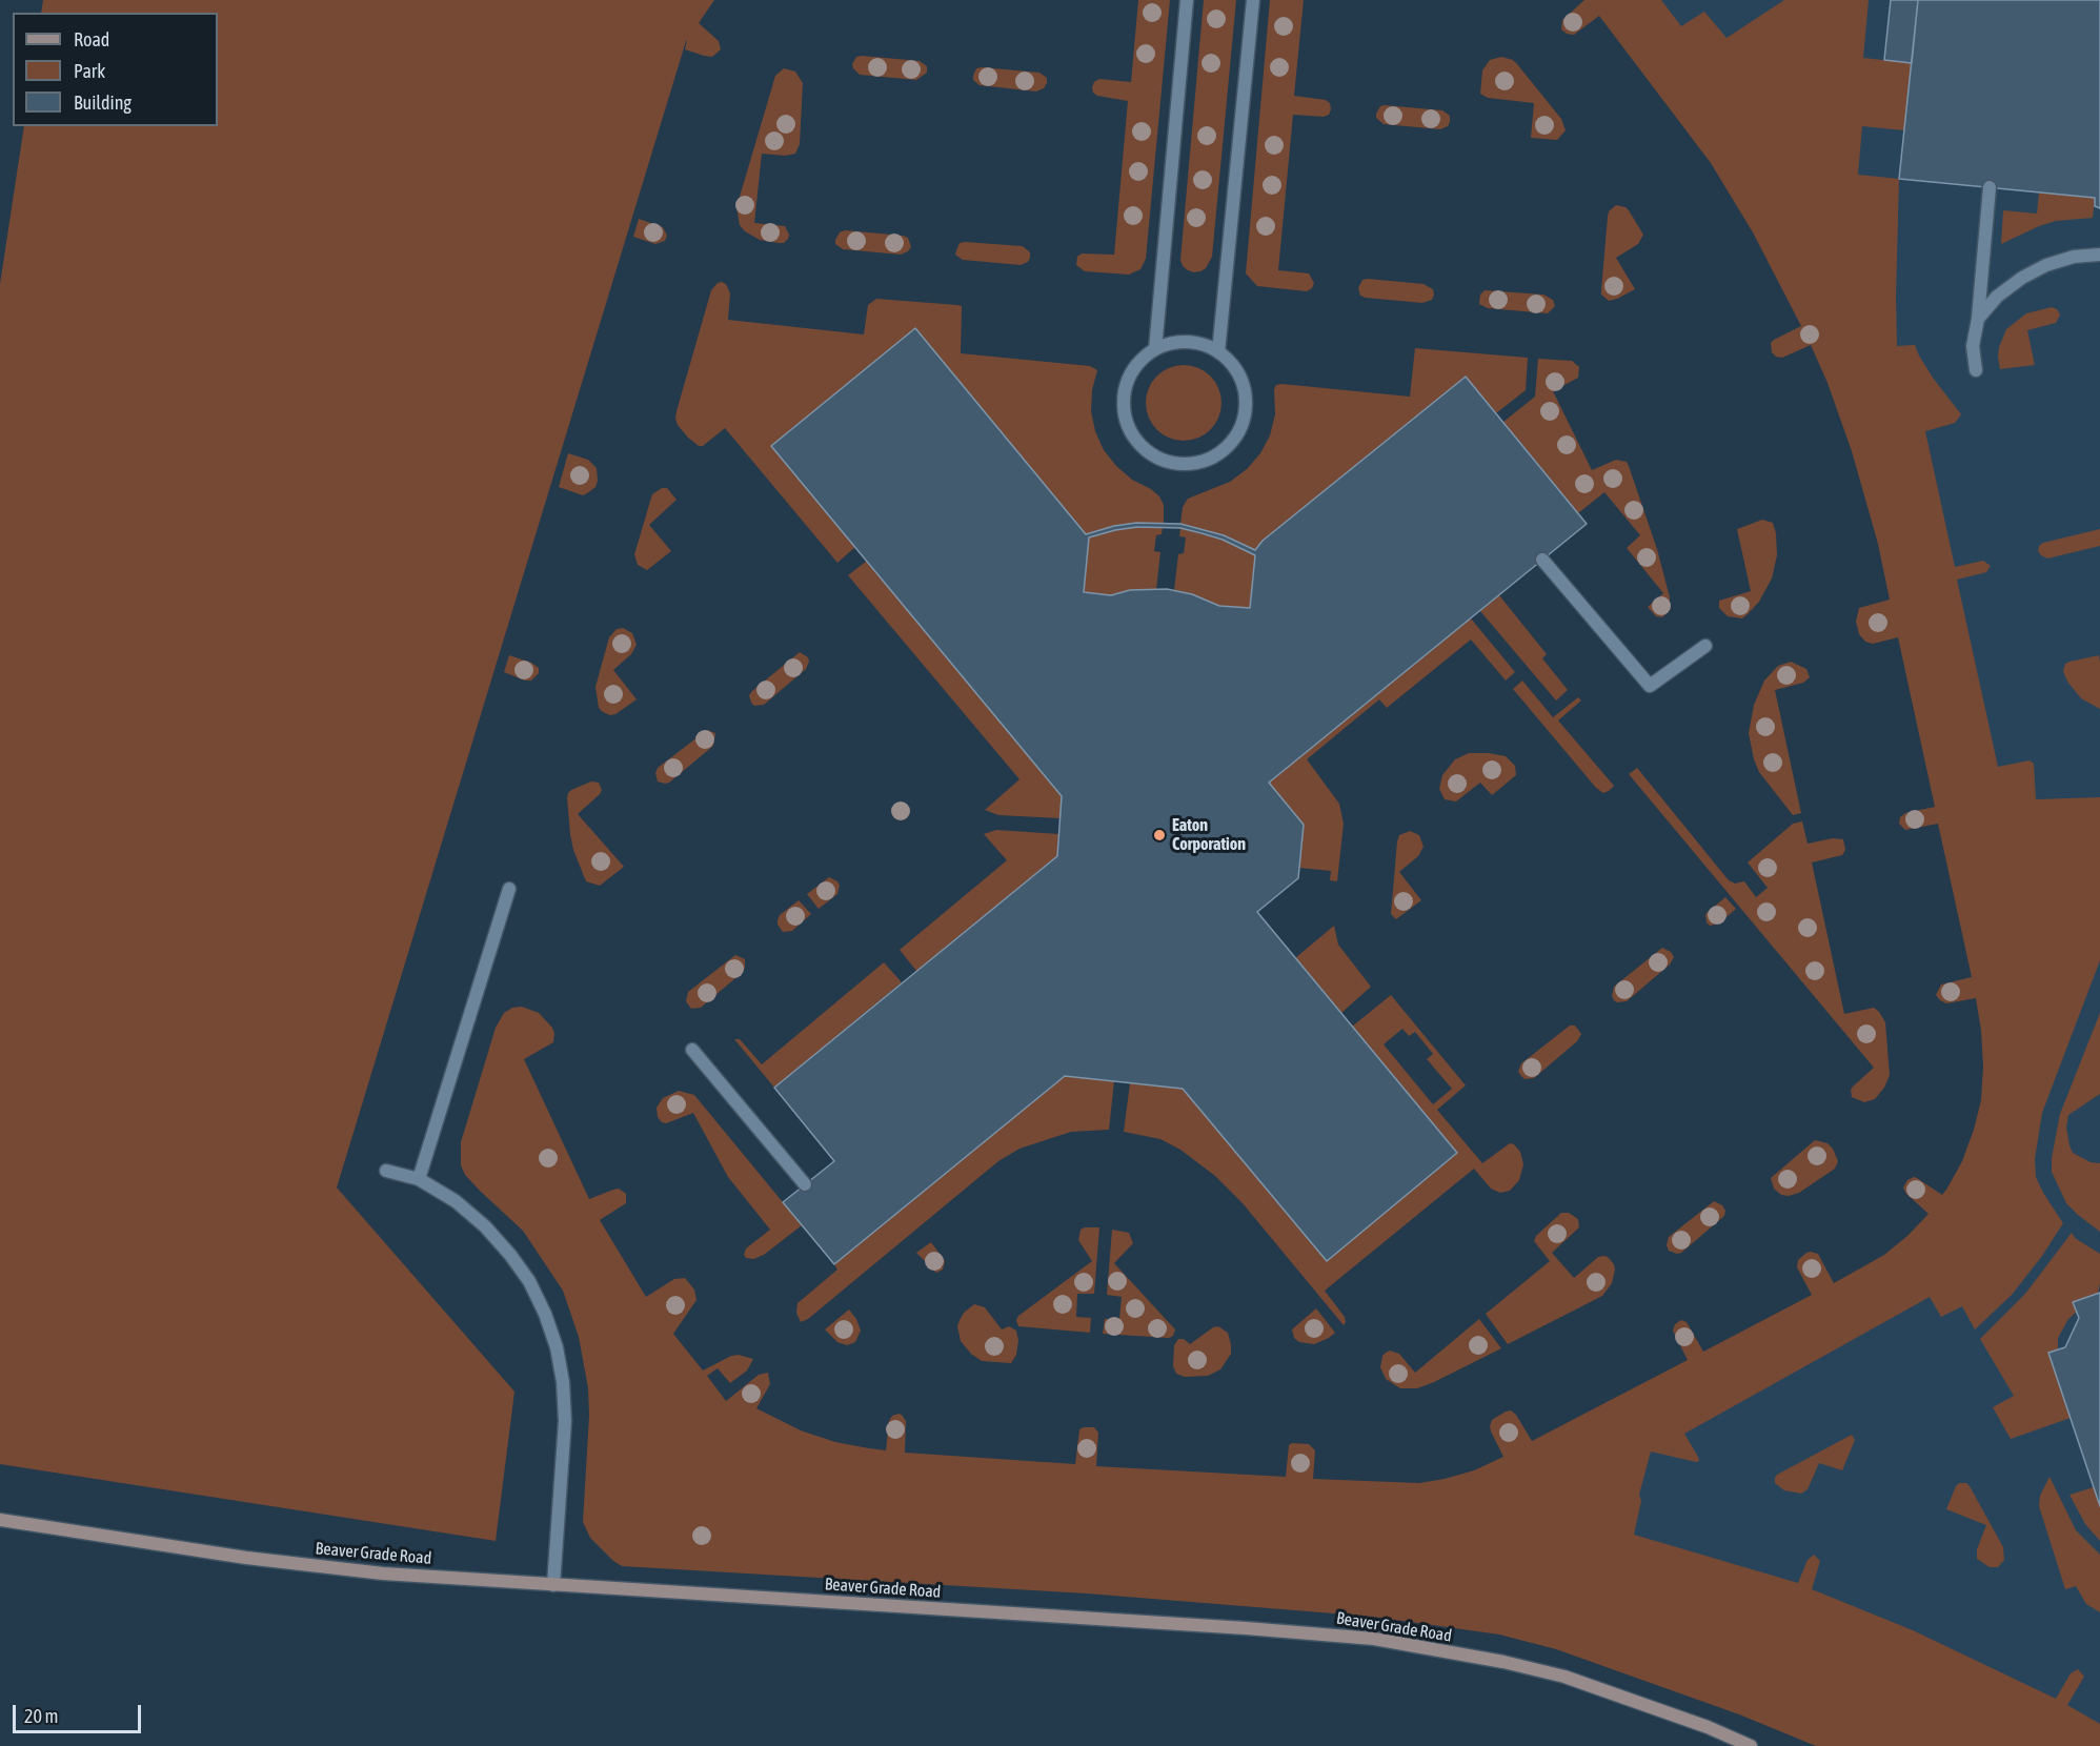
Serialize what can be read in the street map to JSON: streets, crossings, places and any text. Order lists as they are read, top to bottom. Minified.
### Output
{"streets":{"main road":["Beaver Grade Road"]},"places":["Eaton Corporation"],"legend":["Road","Park","Building"],"scale_bar":"20 m"}
